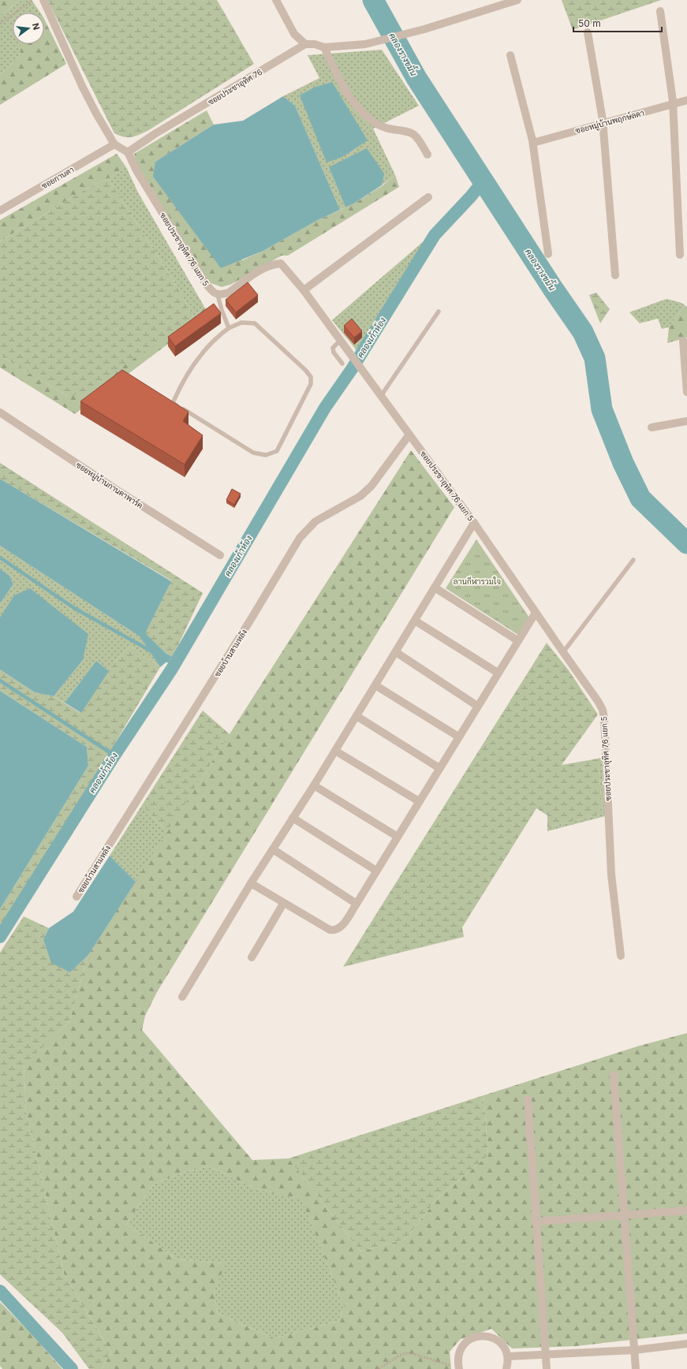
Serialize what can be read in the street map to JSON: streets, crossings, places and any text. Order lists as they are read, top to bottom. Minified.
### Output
{"streets":{"street":["ซอยประชาอุทิศ 76","ซอยหมู่บ้านพฤกษ์ลดา","ซอยกานดา","ซอยประชาอุทิศ 76 แยก 5","ซอยหมู่บ้านกานดาพาร์ค","ซอยบ้านสามหลัง"]},"crossings":[["ซอยประชาอุทิศ 76","ซอยประชาอุทิศ 76 แยก 5"],["ซอยประชาอุทิศ 76 แยก 5","ซอยบ้านสามหลัง"]],"water":["คลองรางขมิ้น","คลองเก้าห้อง"],"parks":["ลานกีฬารวมใจ"],"scale_bar":"50 m","north":"right"}
